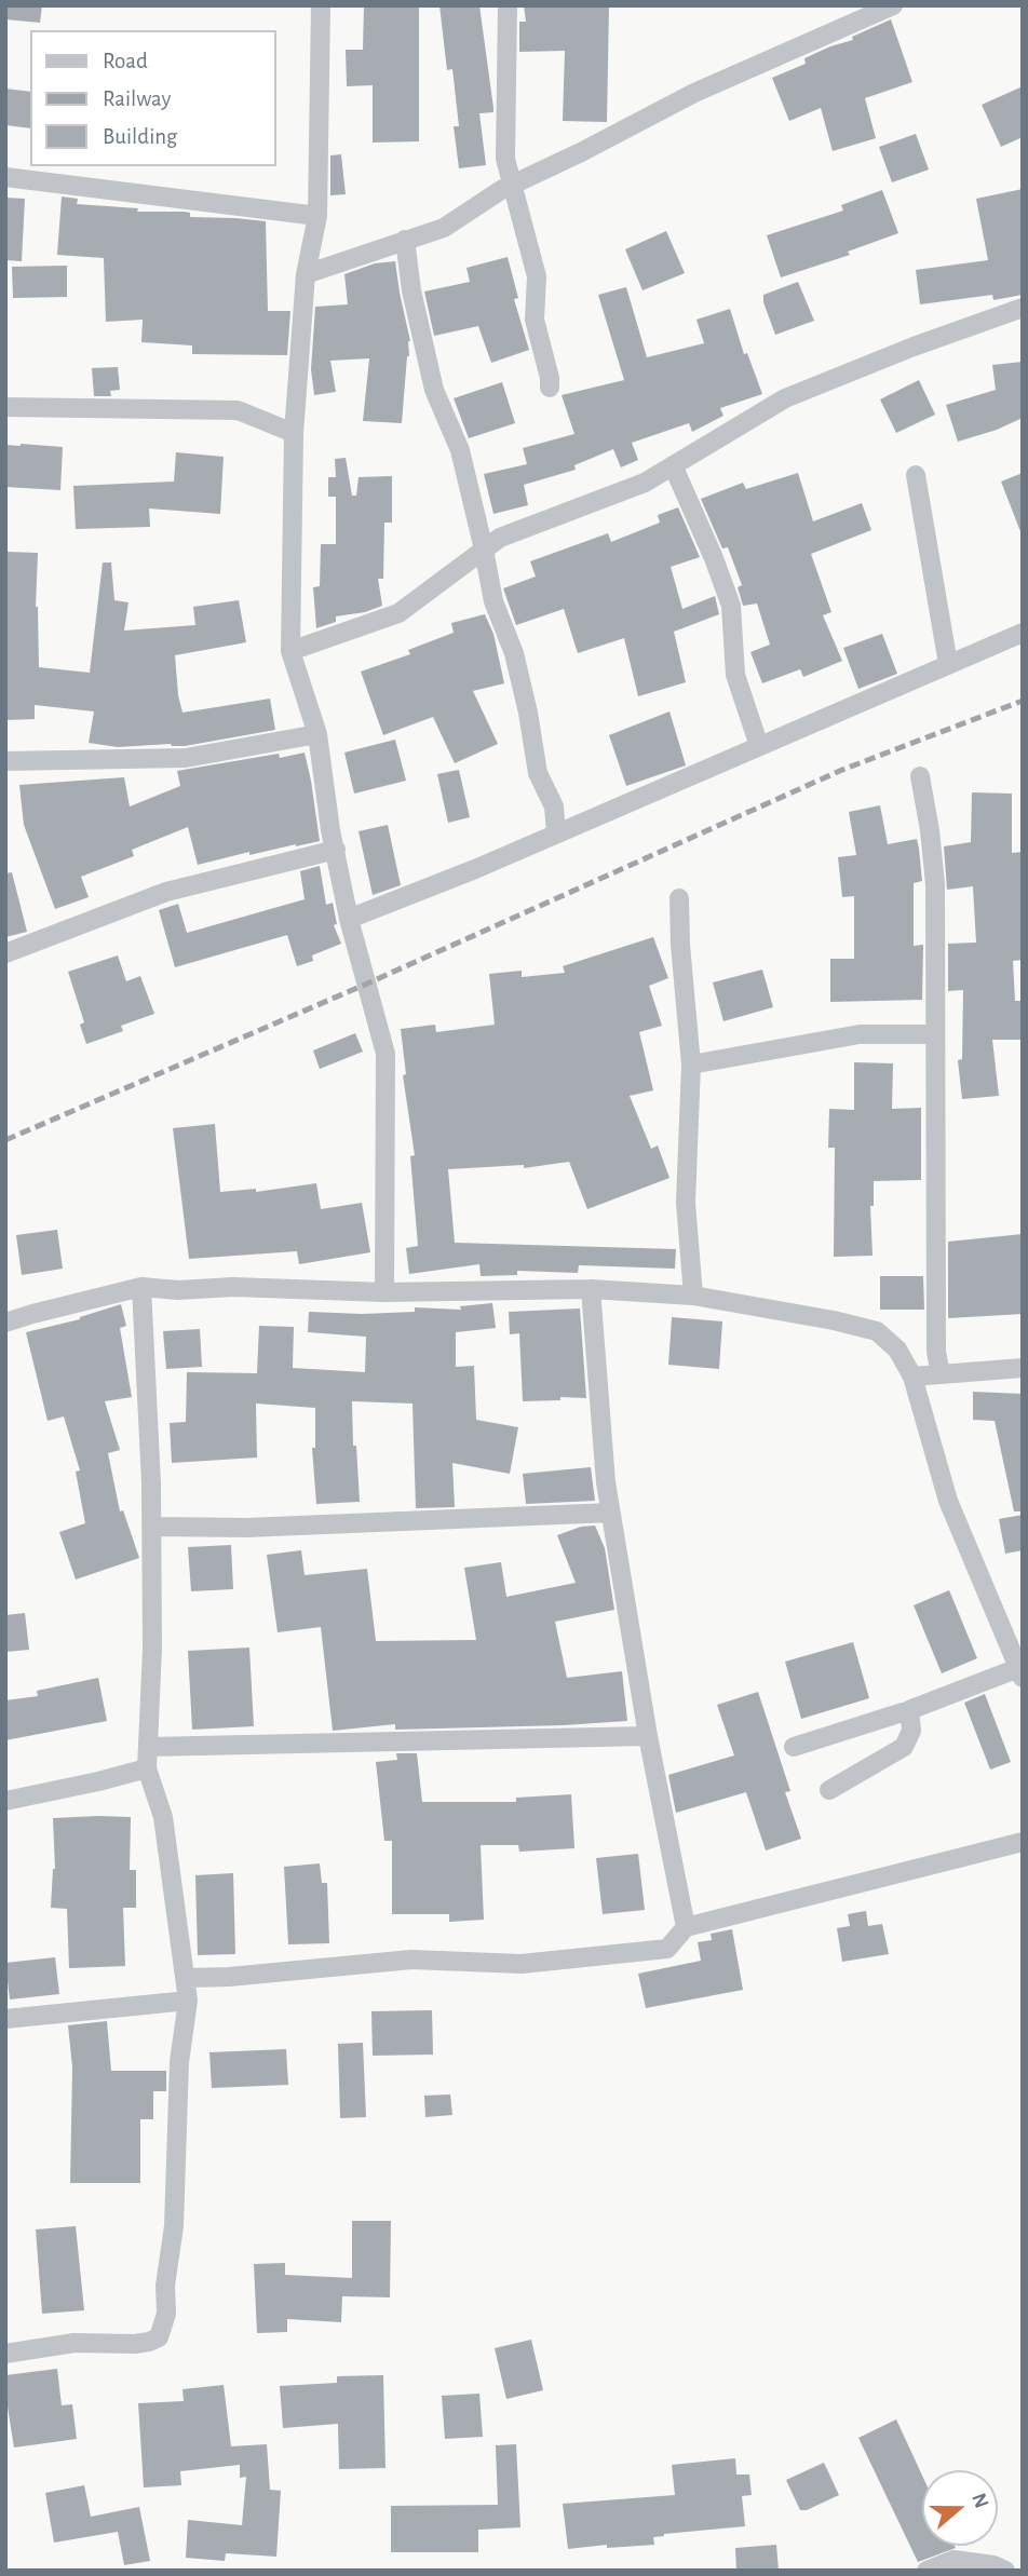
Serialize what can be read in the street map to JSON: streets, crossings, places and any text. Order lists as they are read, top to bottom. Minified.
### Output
{"legend":["Road","Railway","Building"],"north":"right"}
